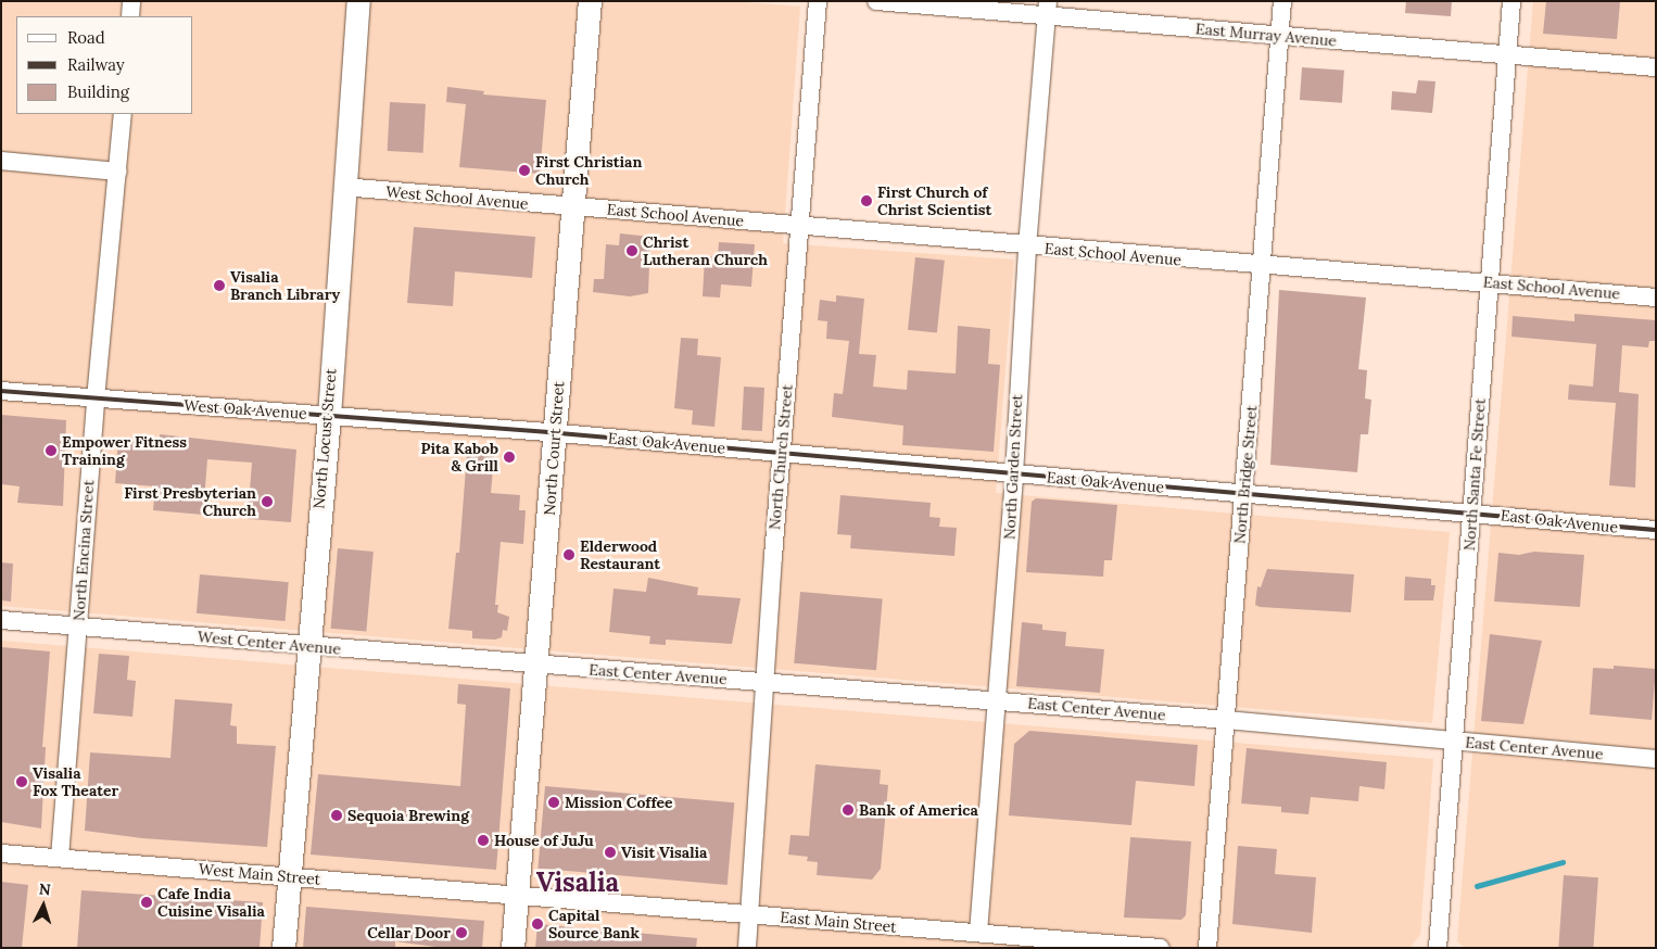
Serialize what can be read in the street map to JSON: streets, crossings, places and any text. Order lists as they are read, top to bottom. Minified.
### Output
{"streets":{"main road":["North Locust Street","North Court Street"],"street":["East Murray Avenue","West School Avenue","East School Avenue","West Oak Avenue","East Oak Avenue","North Church Street","North Garden Street","North Bridge Street","North Santa Fe Street","North Encina Street","West Center Avenue","East Center Avenue","West Main Street","East Main Street"]},"crossings":[["East Murray Avenue","North Garden Street"],["East Murray Avenue","North Bridge Street"],["East Murray Avenue","North Santa Fe Street"],["West School Avenue","East School Avenue"],["West School Avenue","North Locust Street"],["West School Avenue","North Court Street"],["East School Avenue","North Court Street"],["East School Avenue","North Church Street"],["East School Avenue","North Garden Street"],["East School Avenue","North Bridge Street"],["East School Avenue","North Santa Fe Street"],["West Oak Avenue","North Locust Street"],["West Oak Avenue","East Oak Avenue"],["West Oak Avenue","North Court Street"],["West Oak Avenue","North Encina Street"],["North Locust Street","West Center Avenue"],["North Locust Street","West Main Street"],["East Oak Avenue","North Court Street"],["East Oak Avenue","North Church Street"],["East Oak Avenue","North Garden Street"],["East Oak Avenue","North Bridge Street"],["East Oak Avenue","North Santa Fe Street"],["North Court Street","West Center Avenue"],["North Court Street","East Center Avenue"],["North Court Street","West Main Street"],["North Court Street","East Main Street"],["North Church Street","East Center Avenue"],["North Church Street","East Main Street"],["North Garden Street","East Center Avenue"],["North Garden Street","East Main Street"],["North Bridge Street","East Center Avenue"],["North Santa Fe Street","East Center Avenue"],["North Encina Street","West Center Avenue"],["North Encina Street","West Main Street"],["West Center Avenue","East Center Avenue"],["West Main Street","East Main Street"]],"districts":["Visalia"],"places":["First Christian Church","First Church of Christ Scientist","Christ Lutheran Church","Visalia Branch Library","Empower Fitness Training","Pita Kabob & Grill","First Presbyterian Church","Elderwood Restaurant","Visalia Fox Theater","Mission Coffee","Bank of America","Sequoia Brewing","House of JuJu","Visit Visalia","Cafe India Cuisine Visalia","Capital Source Bank","Cellar Door"],"legend":["Road","Railway","Building"],"north":"top"}
